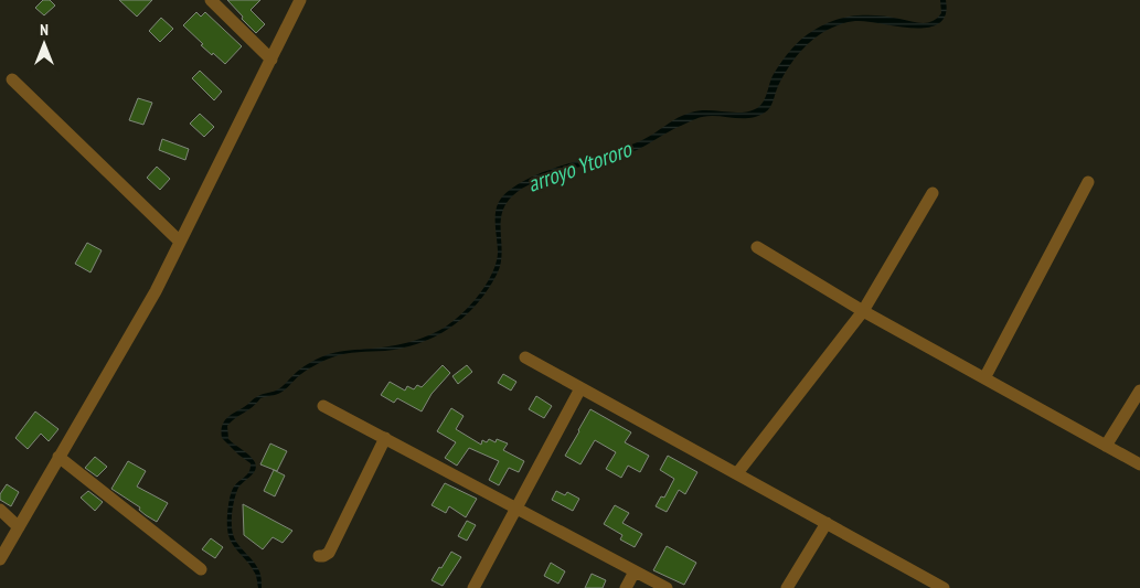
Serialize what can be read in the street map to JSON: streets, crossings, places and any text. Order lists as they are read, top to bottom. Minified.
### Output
{"water":["arroyo Ytororo"],"north":"top"}
